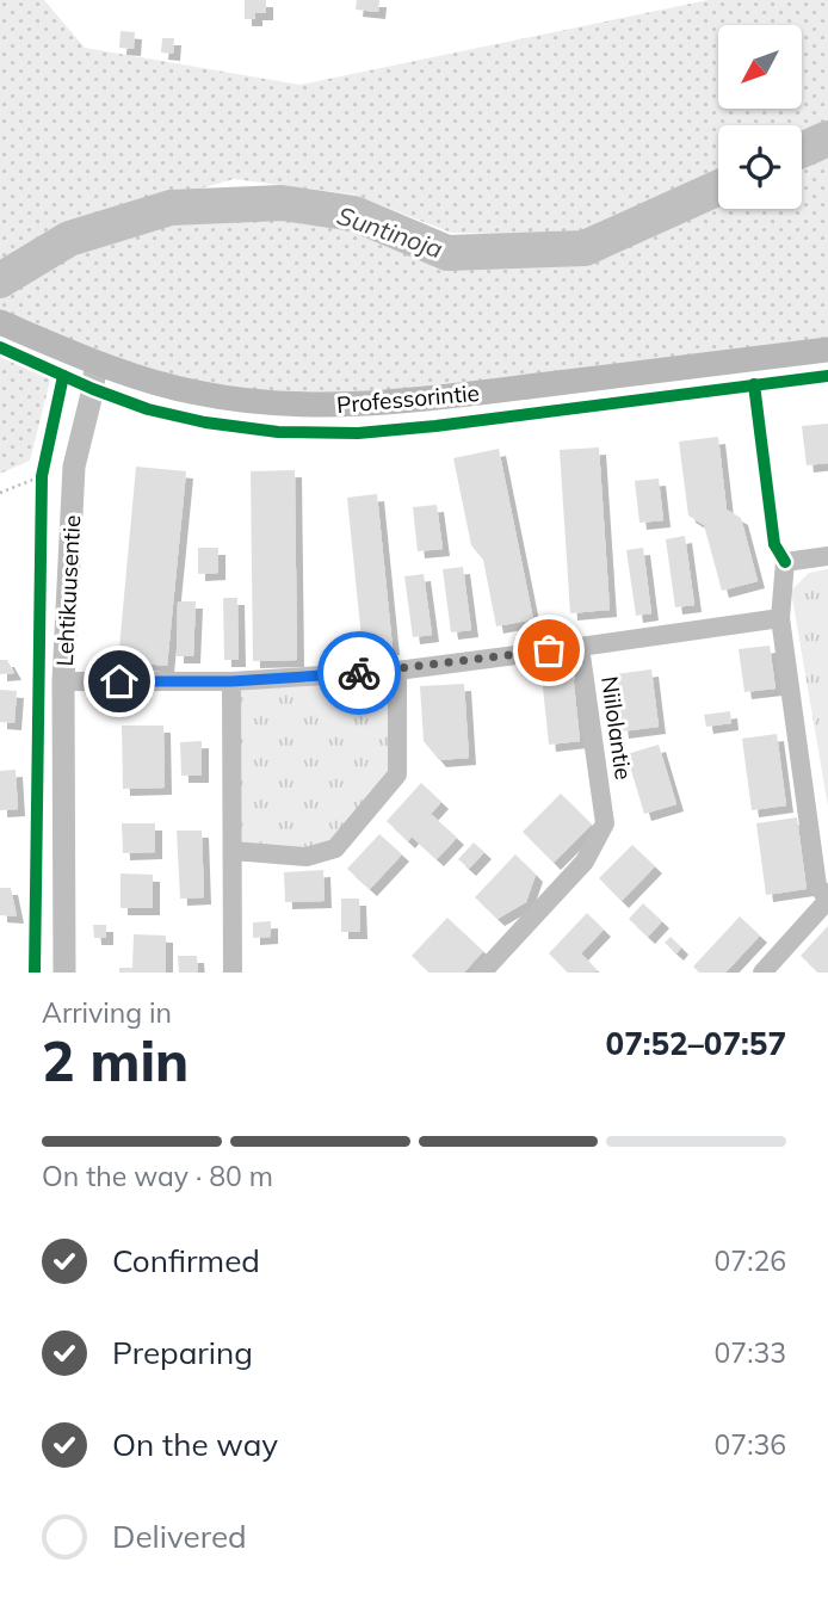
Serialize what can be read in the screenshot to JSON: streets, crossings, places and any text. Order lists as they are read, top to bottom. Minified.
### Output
{"streets":{"main road":["Professorintie"],"street":["Lehtikuusentie","Niilolantie"]},"crossings":[["Professorintie","Lehtikuusentie"]],"water":["Suntinoja"],"north":"bottom left","page":{"heading":["2 min","Arriving in","07:52–07:57"],"bar":"On the way · 80 m","list":[["Confirmed","07:26"],["Preparing","07:33"],["On the way","07:36"],"Delivered"]}}
